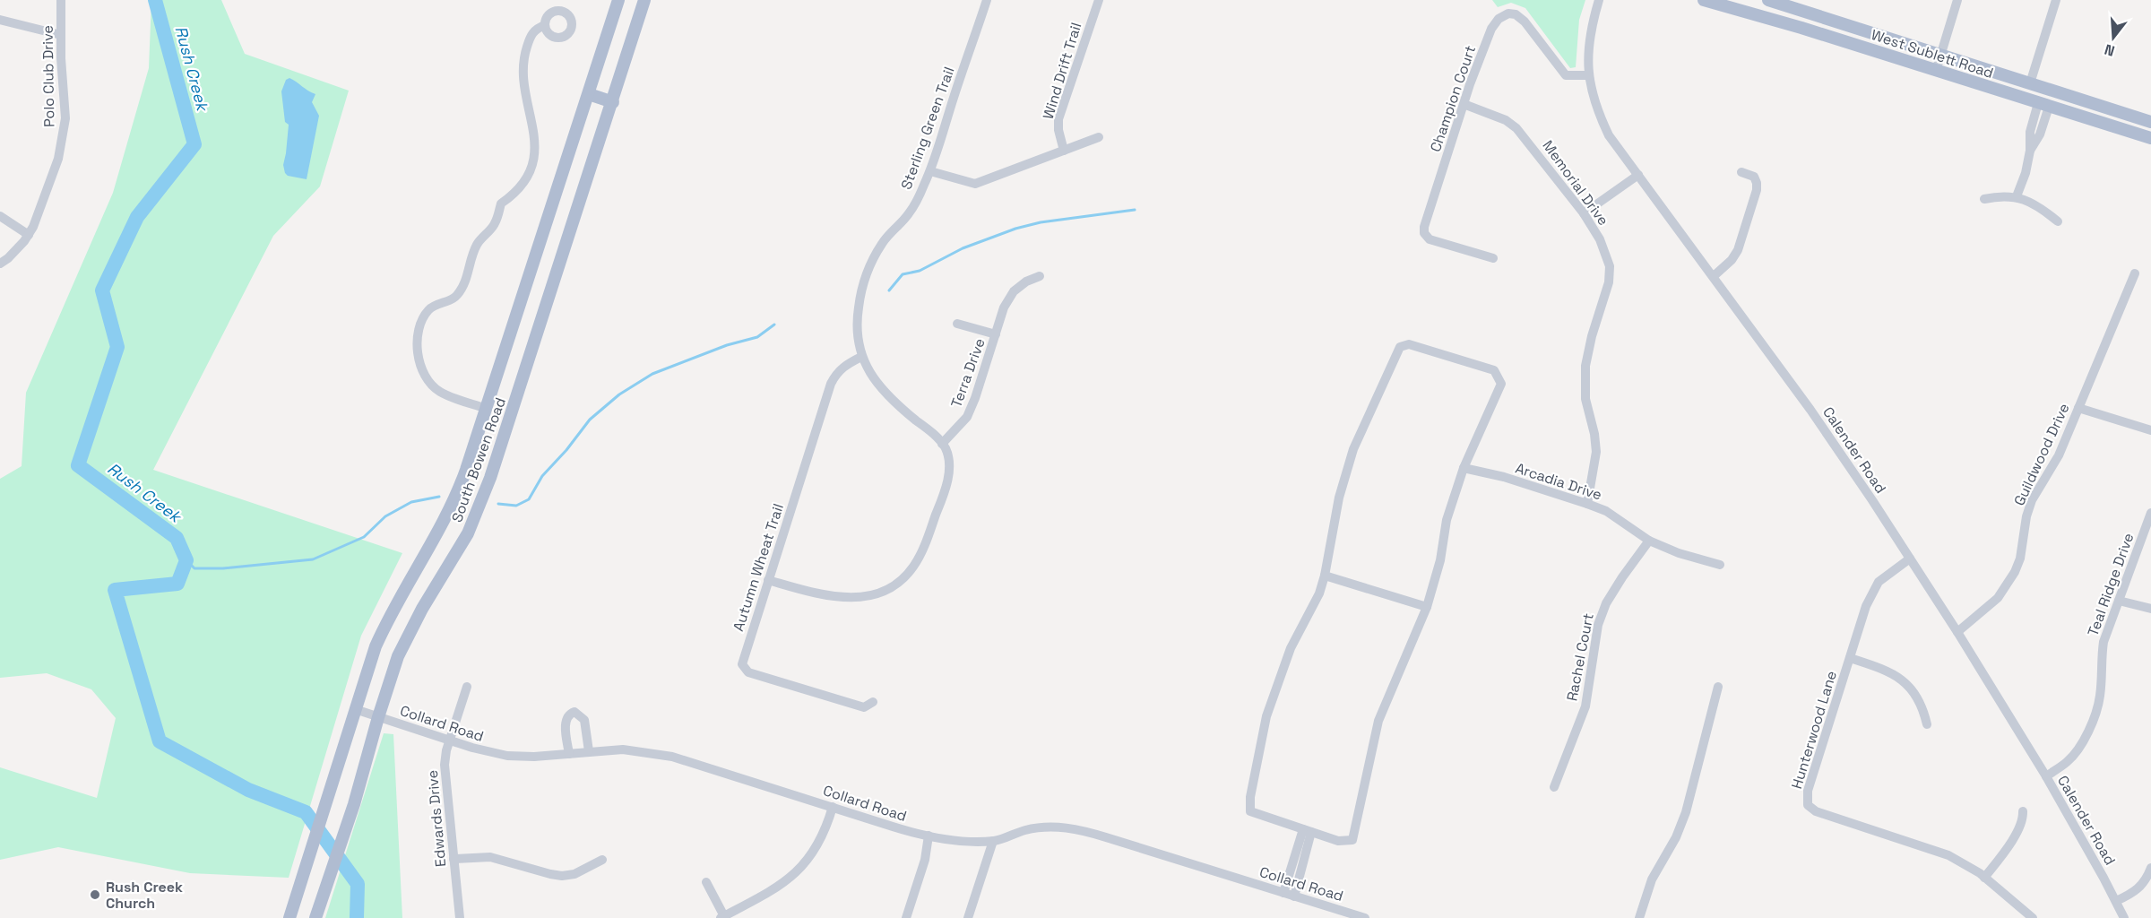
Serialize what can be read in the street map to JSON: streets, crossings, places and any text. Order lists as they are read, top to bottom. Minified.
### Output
{"streets":{"main road":["West Sublett Road","South Bowen Road"],"street":["Wind Drift Trail","Polo Club Drive","Champion Court","Sterling Green Trail","Memorial Drive","Terra Drive","Calender Road","Guildwood Drive","Arcadia Drive","Autumn Wheat Trail","Teal Ridge Drive","Rachel Court","Collard Road","Hunterwood Lane","Edwards Drive"]},"crossings":[["Champion Court","Memorial Drive"],["Champion Court","Calender Road"],["Sterling Green Trail","Terra Drive"],["Sterling Green Trail","Autumn Wheat Trail"],["Memorial Drive","Arcadia Drive"],["Calender Road","Guildwood Drive"],["Calender Road","Teal Ridge Drive"],["Calender Road","Hunterwood Lane"],["South Bowen Road","Collard Road"],["Arcadia Drive","Rachel Court"],["Collard Road","Edwards Drive"]],"water":["Rush Creek"],"places":["Rush Creek Church"],"north":"bottom"}
